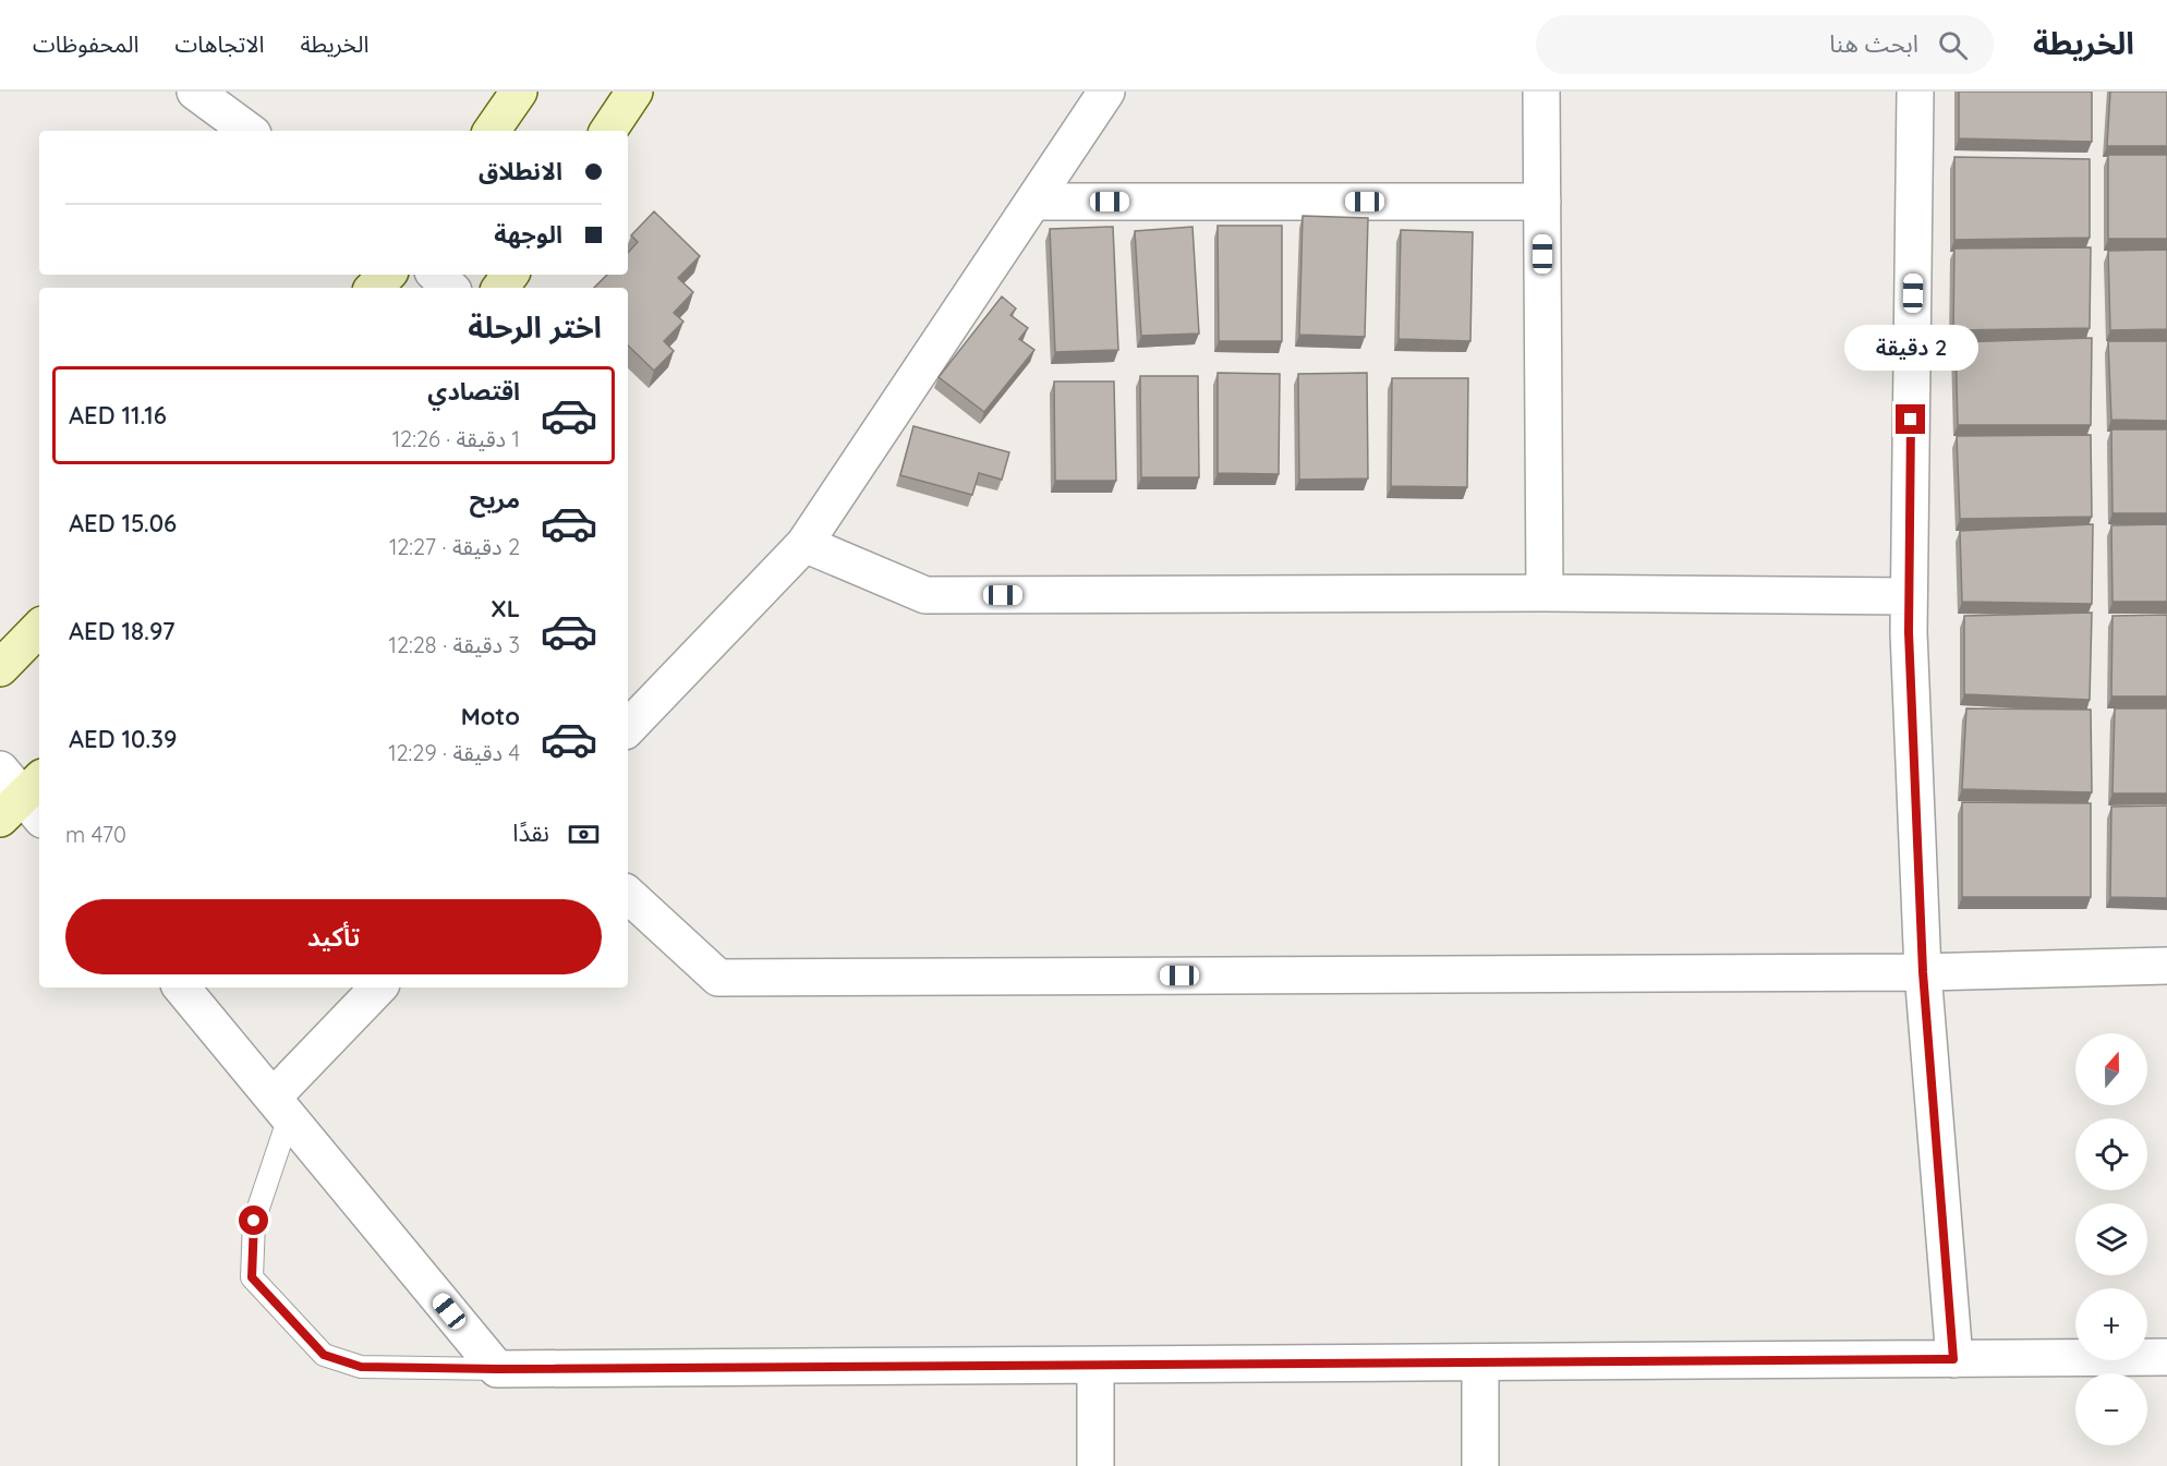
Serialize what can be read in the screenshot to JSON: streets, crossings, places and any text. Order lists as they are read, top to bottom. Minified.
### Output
{"north":"top","page":{"header":"الخريطة","search":"ابحث هنا","nav":["الخريطة","الاتجاهات","المحفوظات"],"banner":["الانطلاق","الوجهة"],"heading":"اختر الرحلة","bubble":"2 دقيقة","list":[{"name":"اقتصادي","note":"1 دقيقة · 12:26","value":"AED 11.16"},{"name":"مريح","note":"2 دقيقة · 12:27","value":"AED 15.06"},{"name":"XL","note":"3 دقيقة · 12:28","value":"AED 18.97"},{"name":"Moto","note":"4 دقيقة · 12:29","value":"AED 10.39"}],"pay":["نقدًا","470 m"],"buttons":"تأكيد","map_buttons":["+","−"]}}
